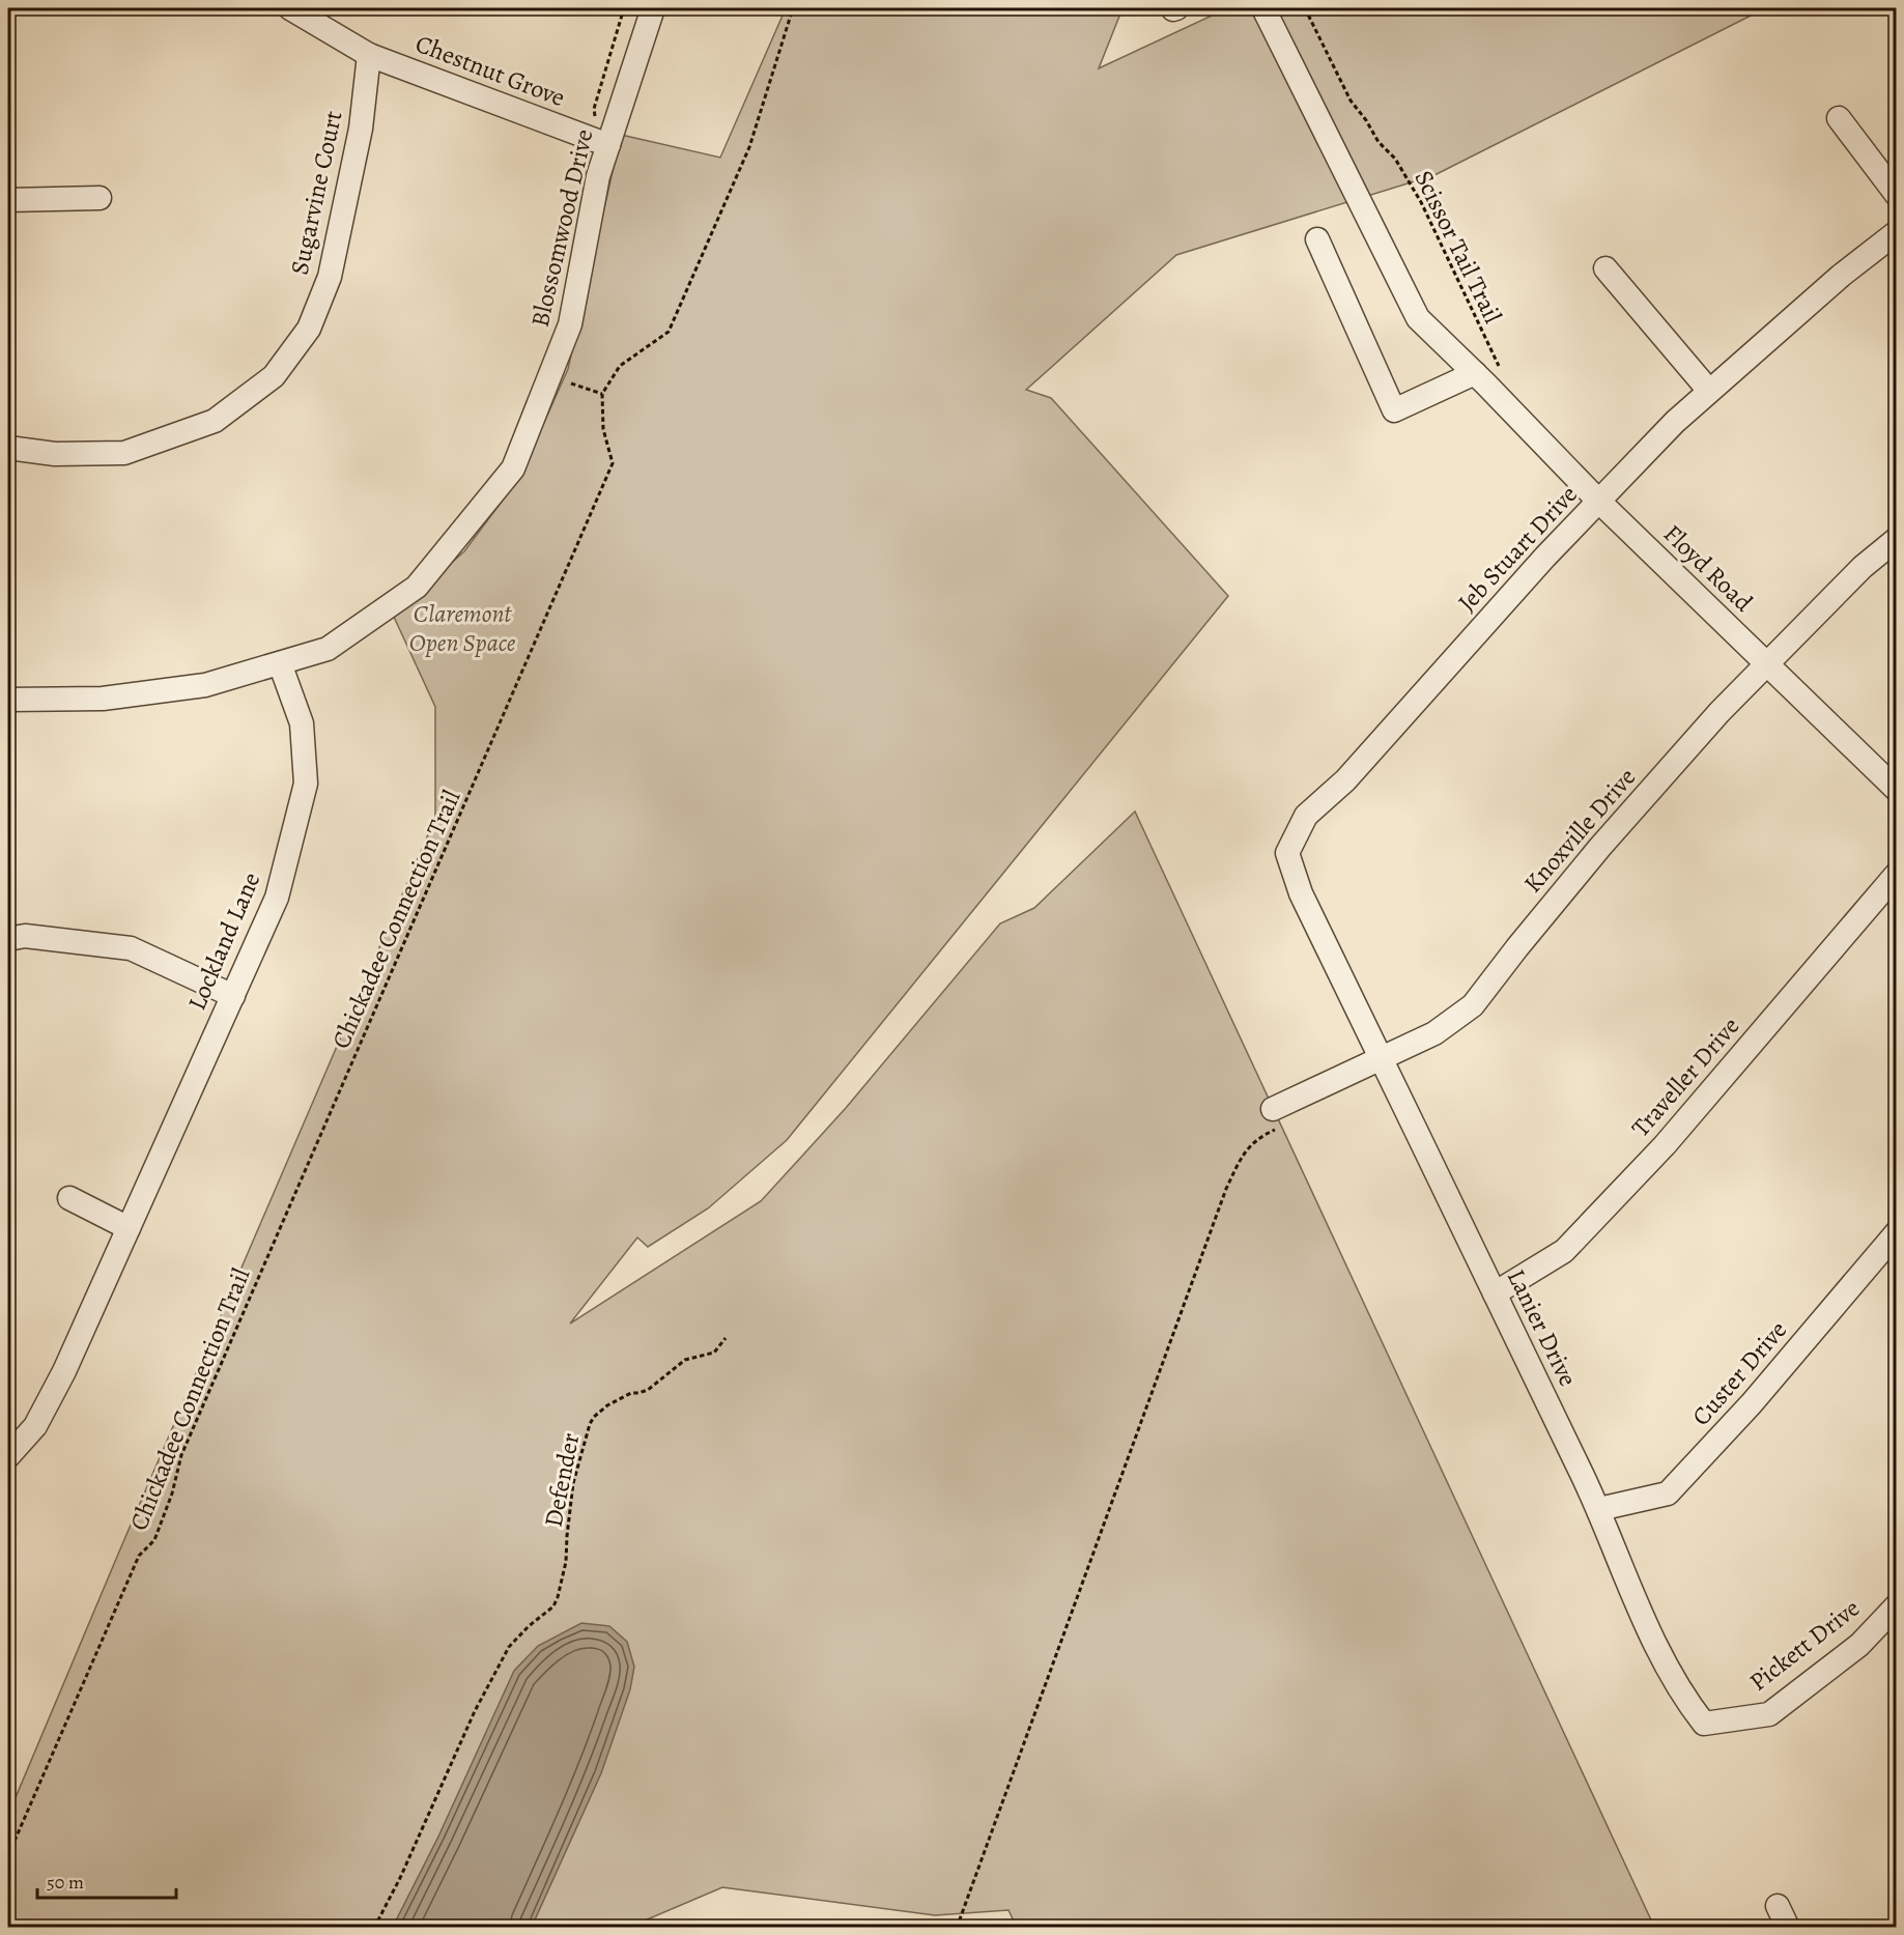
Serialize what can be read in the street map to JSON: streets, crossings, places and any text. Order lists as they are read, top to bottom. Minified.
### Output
{"streets":{"street":["Chestnut Grove","Sugarvine Court","Blossomwood Drive","Jeb Stuart Drive","Floyd Road","Knoxville Drive","Lockland Lane","Traveller Drive","Lanier Drive","Custer Drive","Pickett Drive"],"path":["Scissor Tail Trail","Chickadee Connection Trail","Defender"]},"crossings":[["Chestnut Grove","Sugarvine Court"],["Chestnut Grove","Blossomwood Drive"],["Blossomwood Drive","Lockland Lane"],["Scissor Tail Trail","Floyd Road"],["Jeb Stuart Drive","Floyd Road"],["Jeb Stuart Drive","Lanier Drive"],["Floyd Road","Knoxville Drive"],["Knoxville Drive","Lanier Drive"],["Traveller Drive","Lanier Drive"],["Lanier Drive","Custer Drive"],["Lanier Drive","Pickett Drive"]],"parks":["Claremont Open Space"],"scale_bar":"50 m"}
